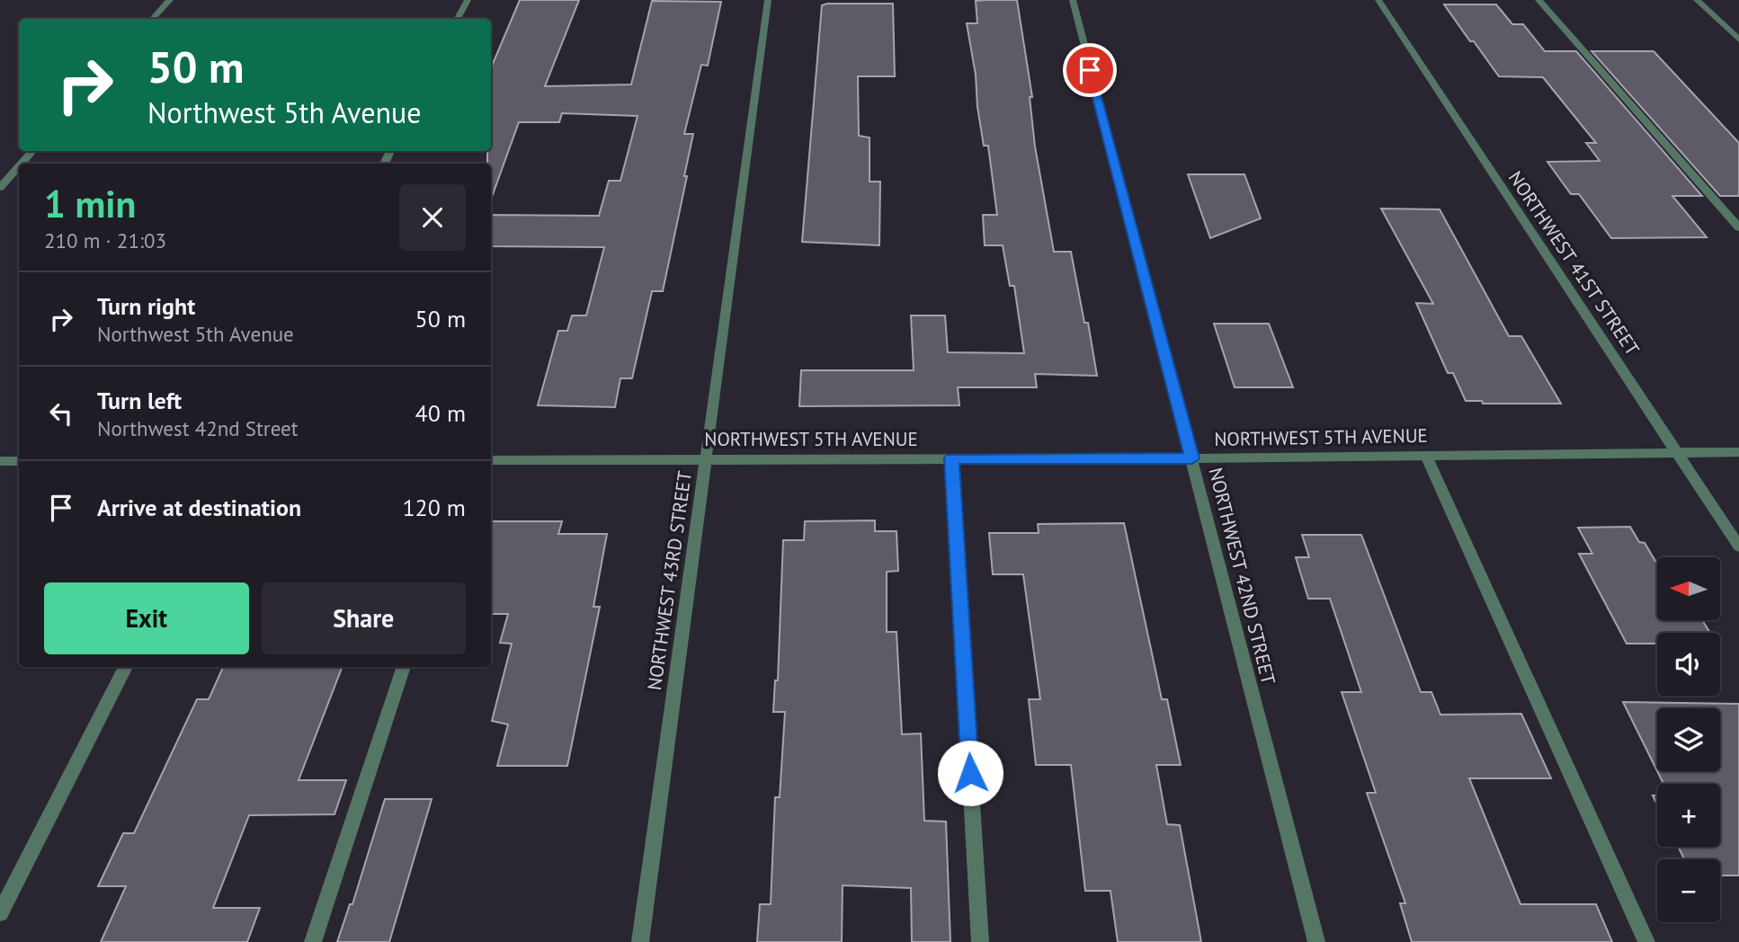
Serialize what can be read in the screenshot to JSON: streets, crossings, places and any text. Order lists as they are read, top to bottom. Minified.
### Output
{"streets":{"street":["NORTHWEST 41ST STREET","NORTHWEST 5TH AVENUE","NORTHWEST 42ND STREET","NORTHWEST 43RD STREET"]},"crossings":[["NORTHWEST 41ST STREET","NORTHWEST 5TH AVENUE"],["NORTHWEST 5TH AVENUE","NORTHWEST 42ND STREET"],["NORTHWEST 5TH AVENUE","NORTHWEST 43RD STREET"]],"north":"left","page":{"turn":["50 m","Northwest 5th Avenue"],"heading":["1 min","210 m · 21:03"],"list":[{"name":"Turn right","note":"Northwest 5th Avenue","value":"50 m"},{"name":"Turn left","note":"Northwest 42nd Street","value":"40 m"},{"name":"Arrive at destination","value":"120 m"}],"map_buttons":["+","−"],"buttons":["Exit","Share"]}}
